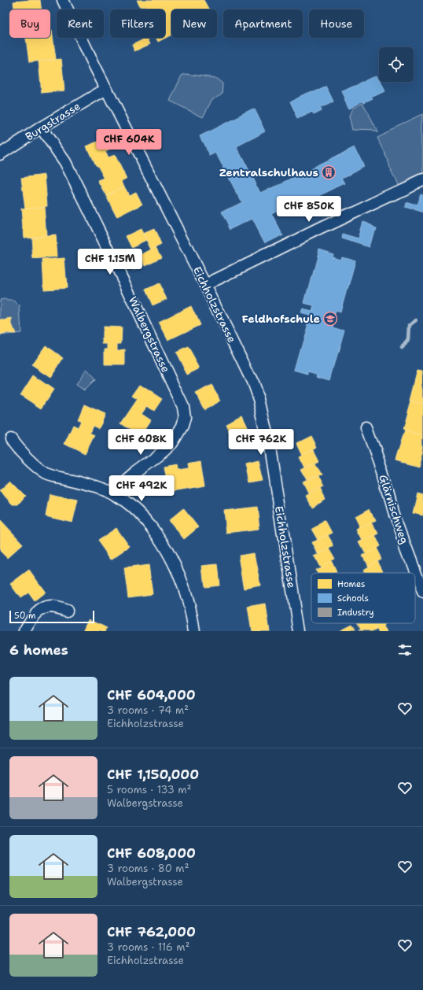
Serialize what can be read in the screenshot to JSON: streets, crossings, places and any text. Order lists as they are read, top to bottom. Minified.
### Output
{"streets":{"street":["Burgstrasse","Eichholzstrasse","Walbergstrasse","Glärnischweg"]},"crossings":[["Burgstrasse","Eichholzstrasse"],["Burgstrasse","Walbergstrasse"]],"places":{"building":["Zentralschulhaus"],"school or university":["Feldhofschule"]},"legend":["Homes","Schools","Industry"],"scale_bar":"50 m","page":{"chip":["Buy","Rent","Filters","New","Apartment","House"],"price":["CHF 604K","CHF 850K","CHF 1.15M","CHF 608K","CHF 762K","CHF 492K"],"scale":"50 m","heading":"6 homes","list":[{"name":"CHF 604,000","note":"3 rooms · 74 m² · Eichholzstrasse"},{"name":"CHF 1,150,000","note":"5 rooms · 133 m² · Walbergstrasse"},{"name":"CHF 608,000","note":"3 rooms · 80 m² · Walbergstrasse"},{"name":"CHF 762,000","note":"3 rooms · 116 m² · Eichholzstrasse"}]}}
